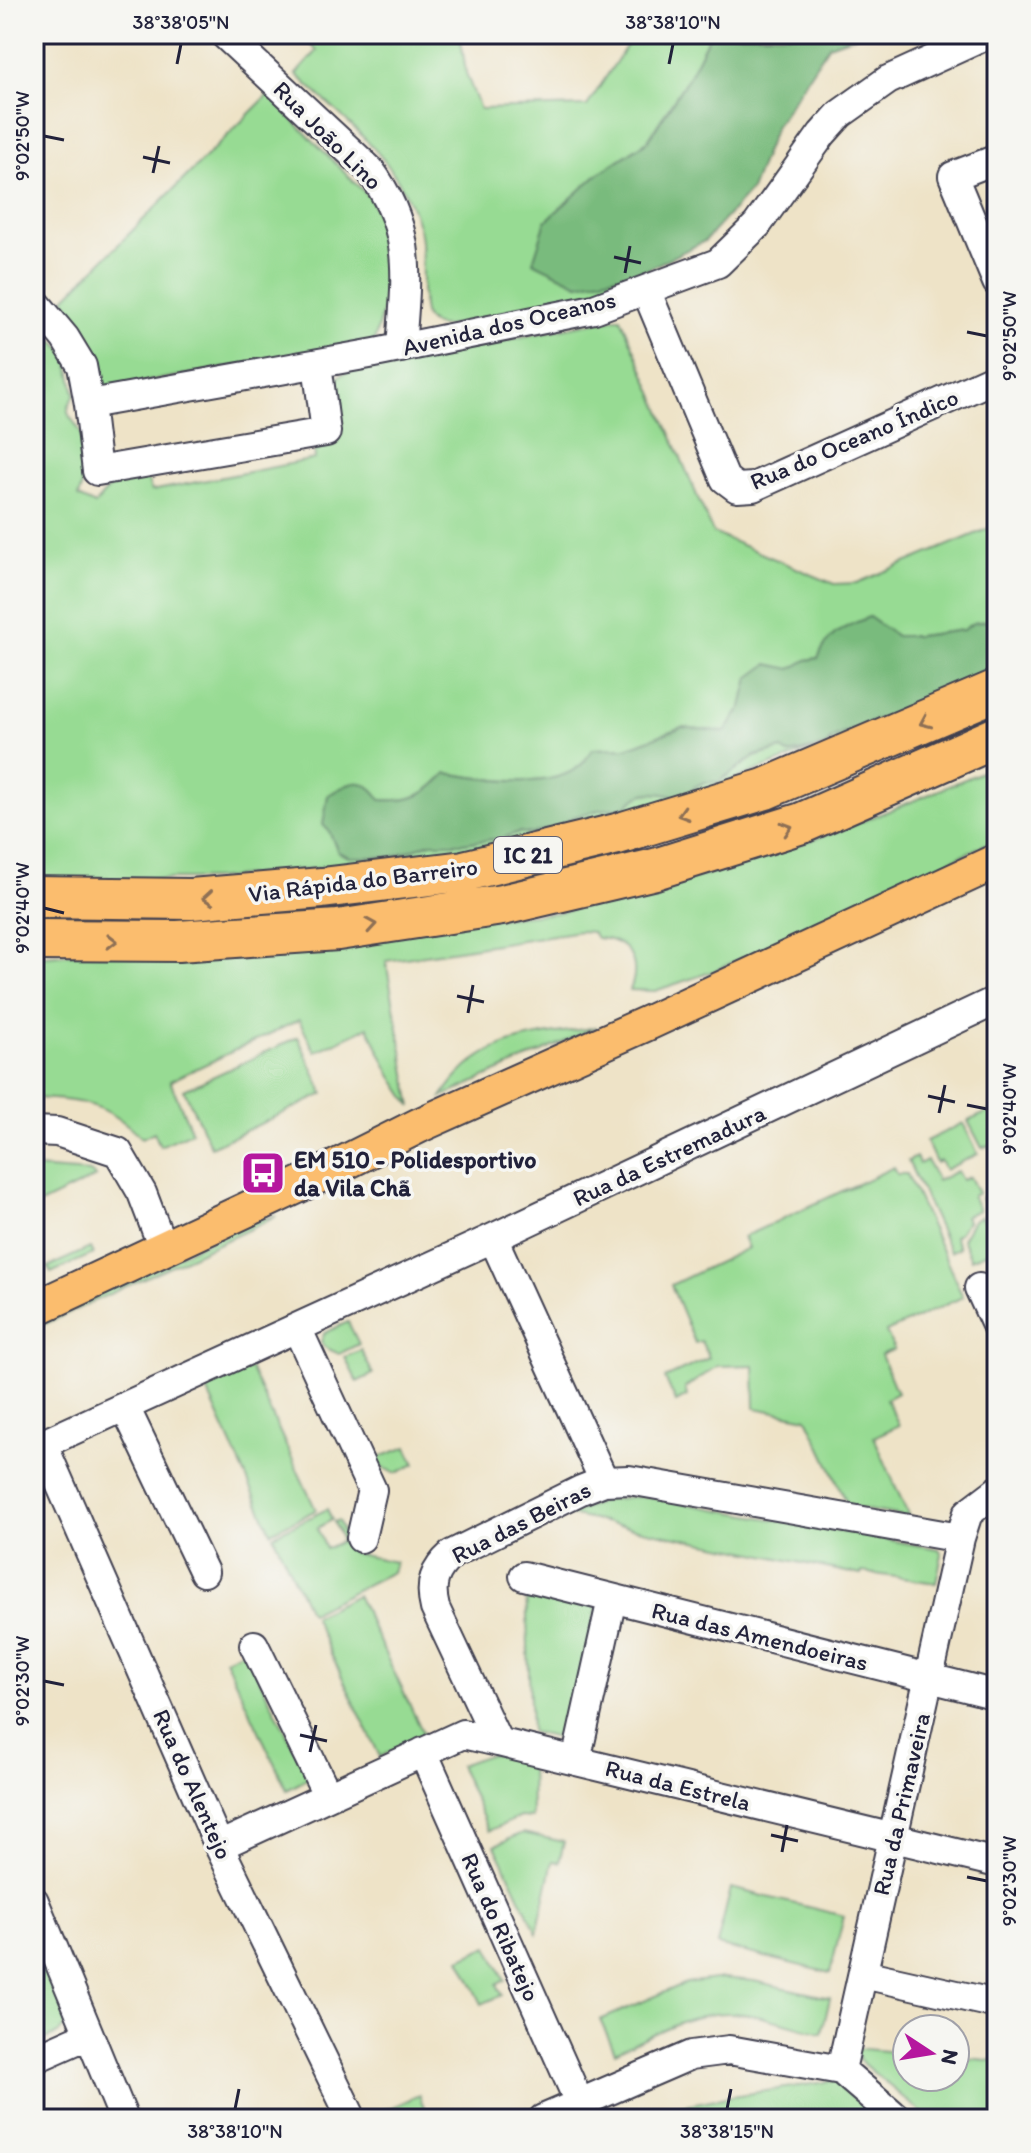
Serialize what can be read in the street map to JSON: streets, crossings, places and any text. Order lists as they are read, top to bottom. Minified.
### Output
{"streets":{"highway":["IC 21","Via Rápida do Barreiro"],"street":["Rua João Lino","Avenida dos Oceanos","Rua do Oceano Índico","Rua da Estremadura","Rua das Beiras","Rua das Amendoeiras","Rua do Alentejo","Rua da Estrela","Rua da Primaveira","Rua do Ribatejo"]},"crossings":[["Rua João Lino","Avenida dos Oceanos"],["Avenida dos Oceanos","Rua do Oceano Índico"],["Rua da Estremadura","Rua do Alentejo"],["Rua das Beiras","Rua da Estrela"],["Rua das Beiras","Rua da Primaveira"],["Rua das Amendoeiras","Rua da Primaveira"],["Rua da Estrela","Rua da Primaveira"]],"places":{"bus stop":["EM 510 - Polidesportivo da Vila Chã"]},"north":"right","coordinates":["38°38'05\"N","38°38'10\"N","9°02'50\"W","9°02'40\"W","9°02'30\"W","38°38'15\"N"]}
